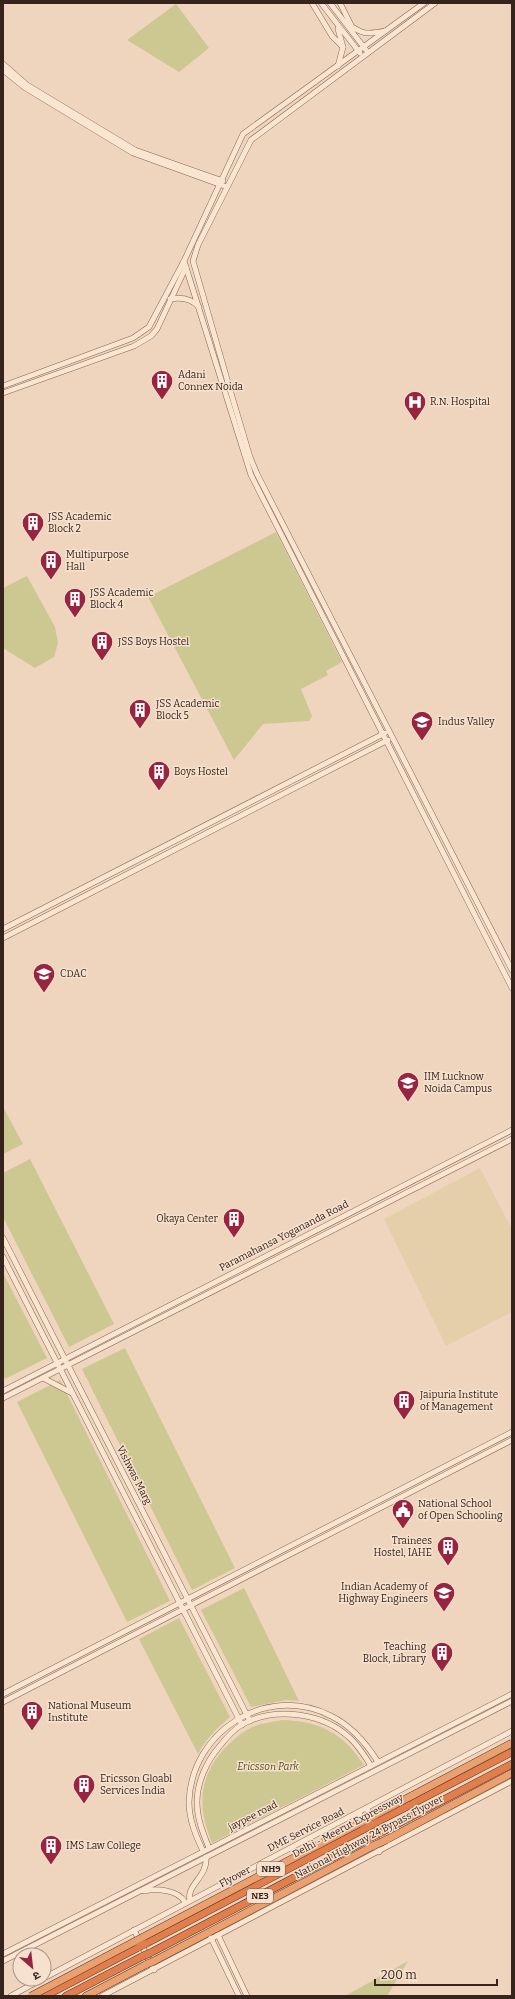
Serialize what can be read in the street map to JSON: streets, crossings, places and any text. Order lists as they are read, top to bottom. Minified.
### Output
{"streets":{"highway":["Delhi - Meerut Expressway","National Highway 24 Bypass Flyover","NH9","Flyover","NE3"],"street":["Paramahansa Yogananda Road","Vishwas Marg","jaypee road","DME Service Road"]},"crossings":[["Paramahansa Yogananda Road","Vishwas Marg"]],"parks":["Ericsson Park"],"places":{"building":["Adani Connex Noida","JSS Academic Block 2","Multipurpose Hall","JSS Academic Block 4","JSS Boys Hostel","JSS Academic Block 5","Boys Hostel","Okaya Center","Jaipuria Institute of Management","Trainees Hostel, IAHE","Teaching Block, Library","National Museum Institute","Ericsson Gloabl Services India","IMS Law College"],"hospital":["R.N. Hospital"],"school or university":["Indus Valley","CDAC","IIM Lucknow Noida Campus","Indian Academy of Highway Engineers"],"public building":["National School of Open Schooling"]},"scale_bar":"200 m","north":"bottom right"}
